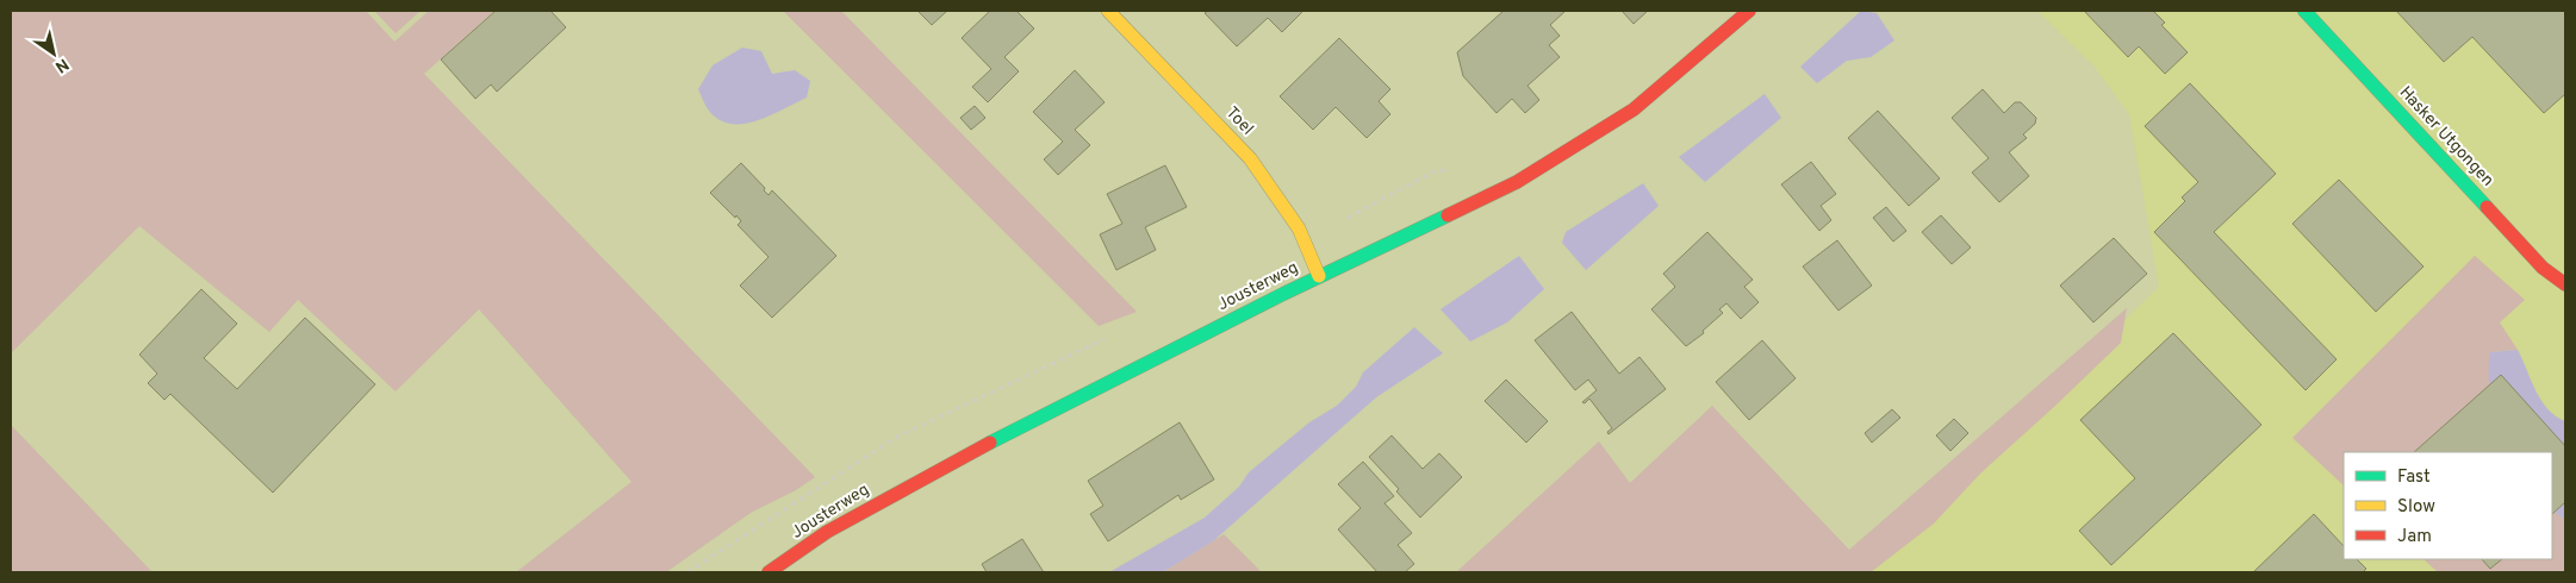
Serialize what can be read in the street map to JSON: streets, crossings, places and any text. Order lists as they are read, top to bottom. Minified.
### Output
{"streets":{"street":["Toel","Hasker Utgongen","Jousterweg"]},"crossings":[["Toel","Jousterweg"]],"legend":["Fast","Slow","Jam"],"north":"bottom right"}
